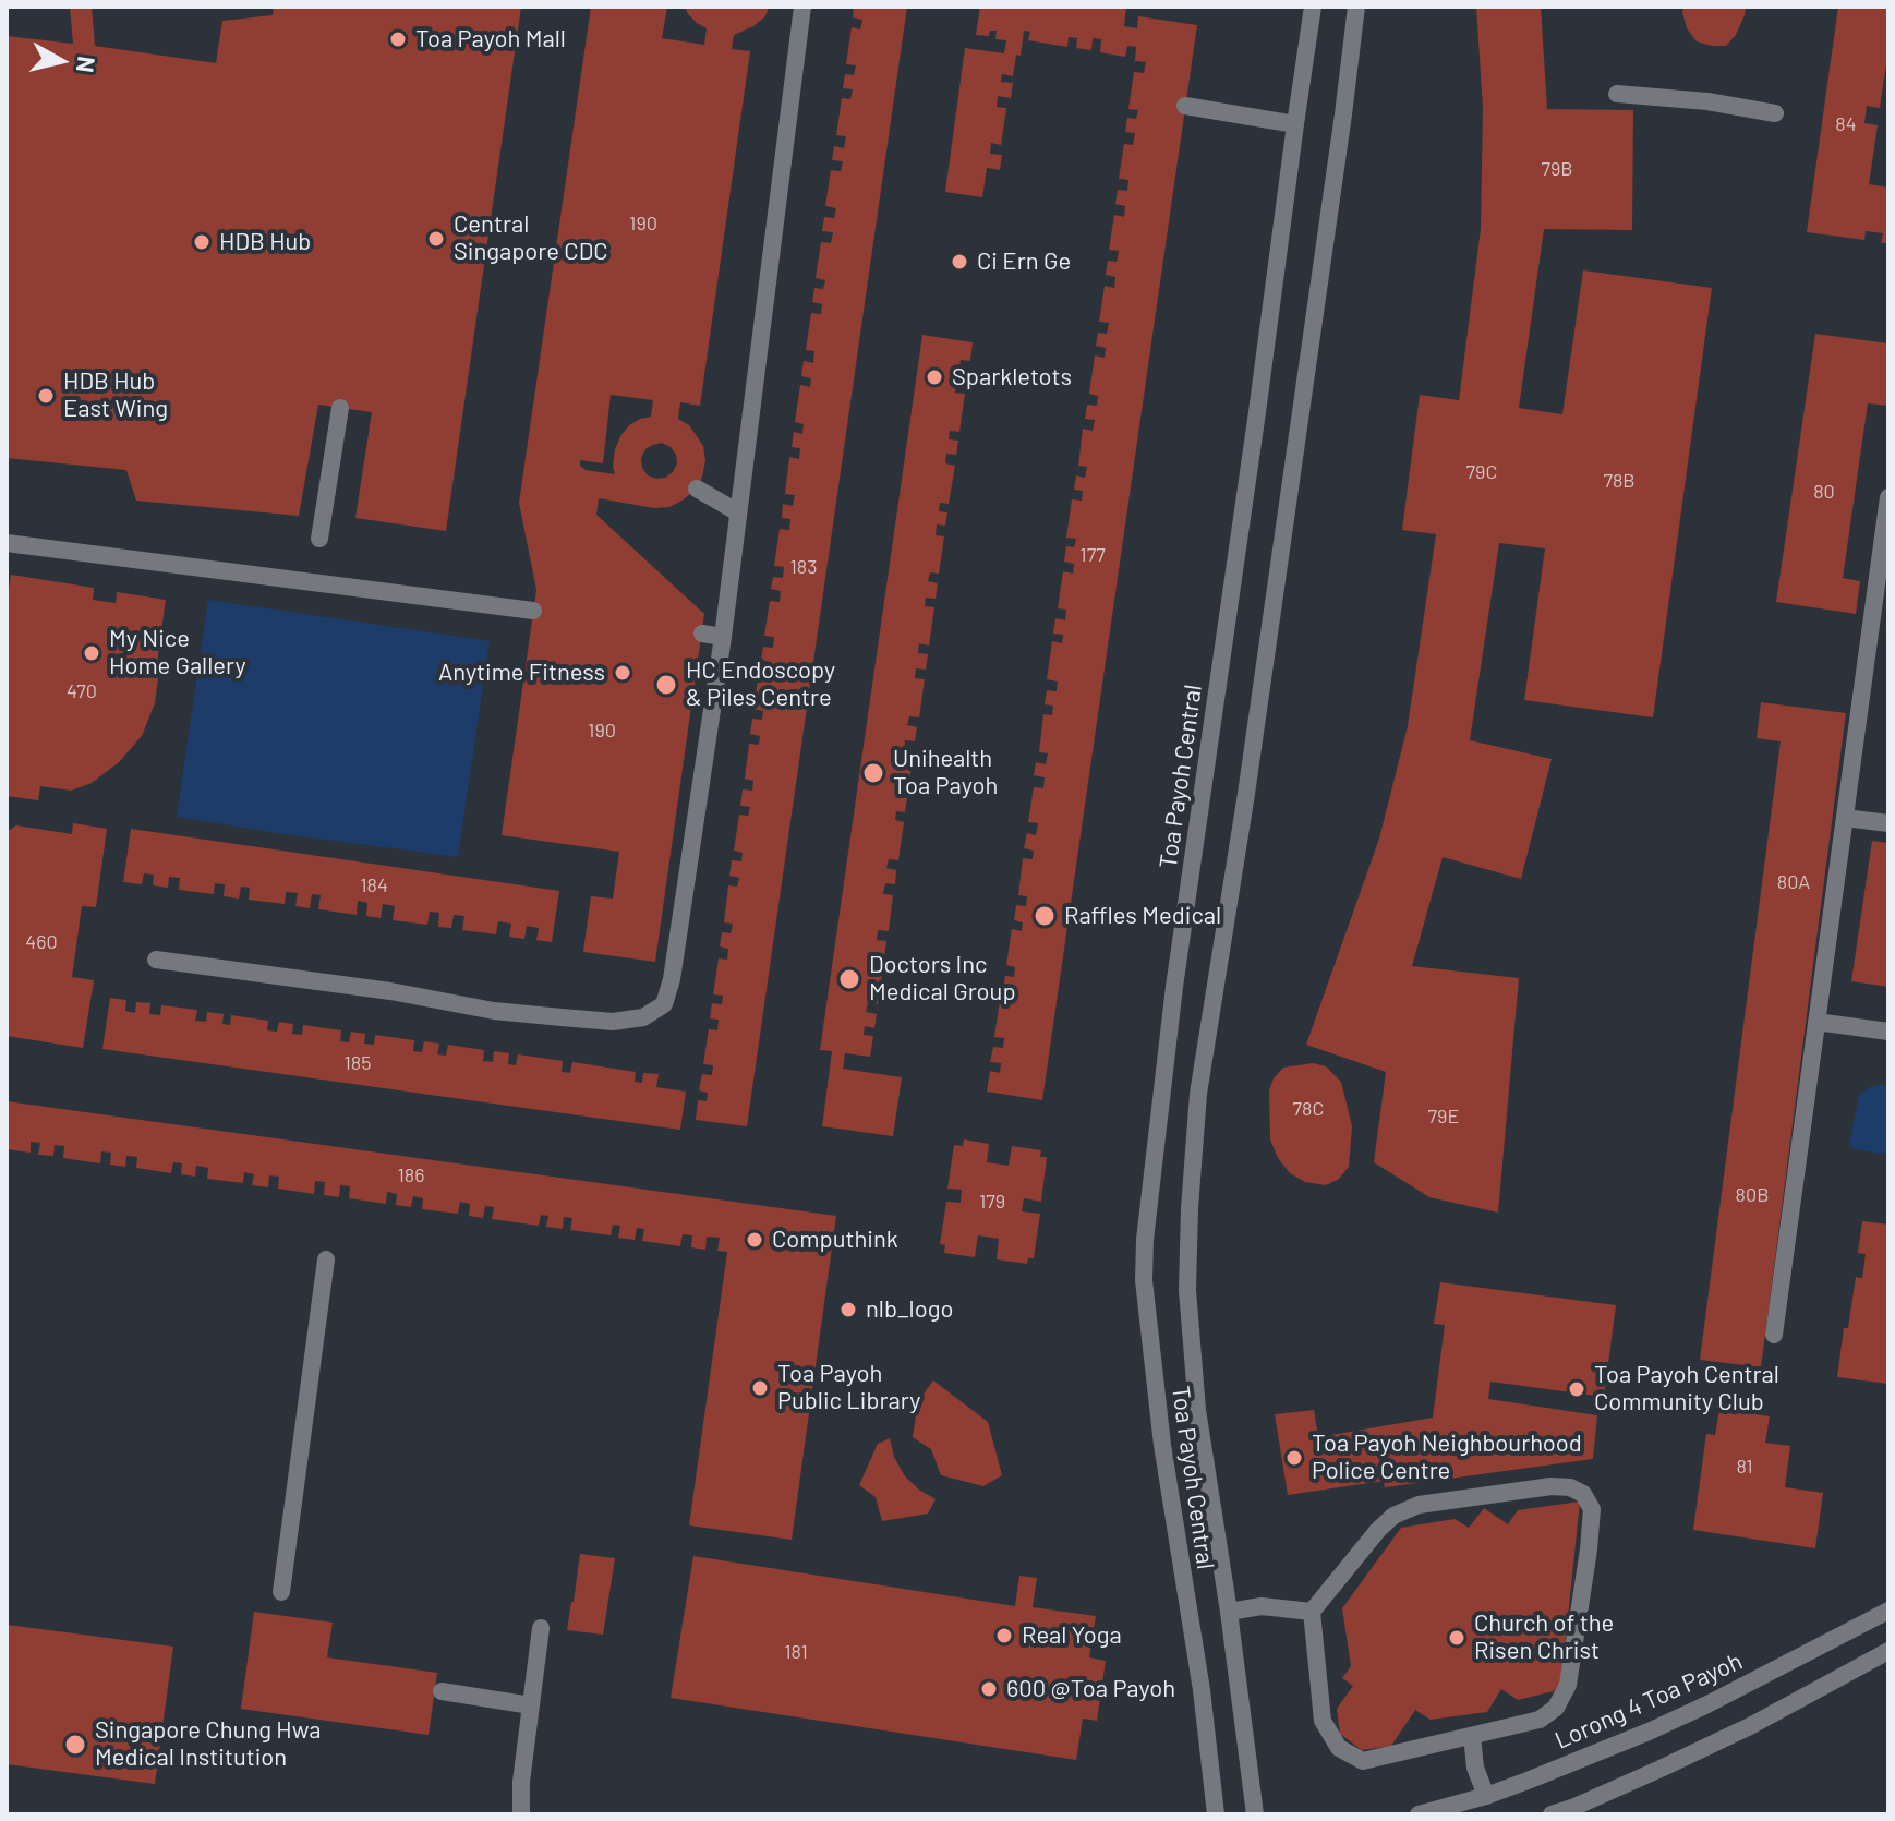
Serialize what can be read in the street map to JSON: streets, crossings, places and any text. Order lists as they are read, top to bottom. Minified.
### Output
{"streets":{"street":["Toa Payoh Central","Lorong 4 Toa Payoh"]},"places":["Toa Payoh Mall","Central Singapore CDC","HDB Hub","Ci Ern Ge","Sparkletots","HDB Hub East Wing","My Nice Home Gallery","Anytime Fitness","HC Endoscopy & Piles Centre","Unihealth Toa Payoh","Raffles Medical","Doctors Inc Medical Group","Computhink","nlb_logo","Toa Payoh Public Library","Toa Payoh Central Community Club","Toa Payoh Neighbourhood Police Centre","Real Yoga","Church of the Risen Christ","600 @Toa Payoh","Singapore Chung Hwa Medical Institution"],"house_numbers":["84","79B","190","79C","78B","80","177","183","470","190","80A","184","460","185","78C","79E","186","80B","179","81","181"],"north":"right"}
